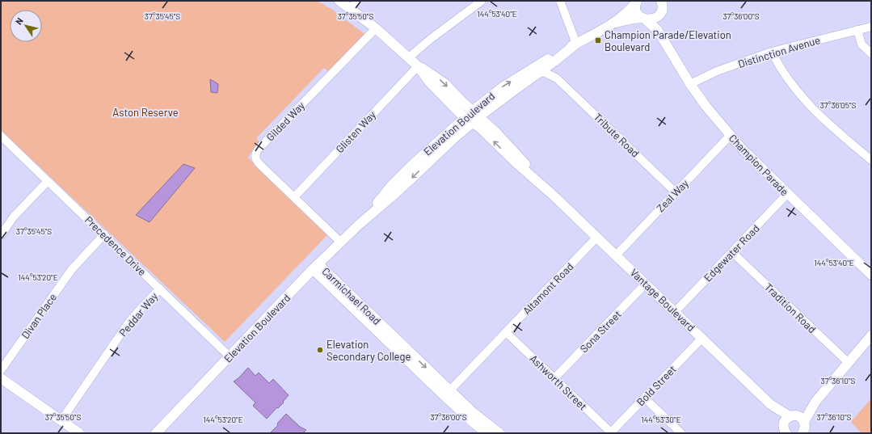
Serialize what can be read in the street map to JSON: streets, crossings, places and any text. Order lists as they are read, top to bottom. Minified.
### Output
{"streets":{"street":["Distinction Avenue","Gilded Way","Elevation Boulevard","Glisten Way","Tribute Road","Champion Parade","Zeal Way","Precedence Drive","Edgewater Road","Altamont Road","Carmichael Road","Vantage Boulevard","Tradition Road","Peddar Way","Divan Place","Sona Street","Ashworth Street","Bold Street"]},"crossings":[["Distinction Avenue","Champion Parade"],["Gilded Way","Elevation Boulevard"],["Gilded Way","Glisten Way"],["Gilded Way","Vantage Boulevard"],["Elevation Boulevard","Champion Parade"],["Elevation Boulevard","Precedence Drive"],["Elevation Boulevard","Carmichael Road"],["Elevation Boulevard","Vantage Boulevard"],["Glisten Way","Vantage Boulevard"],["Tribute Road","Zeal Way"],["Champion Parade","Zeal Way"],["Champion Parade","Edgewater Road"],["Zeal Way","Vantage Boulevard"],["Precedence Drive","Peddar Way"],["Precedence Drive","Divan Place"],["Edgewater Road","Vantage Boulevard"],["Edgewater Road","Tradition Road"],["Altamont Road","Carmichael Road"],["Altamont Road","Vantage Boulevard"],["Altamont Road","Ashworth Street"],["Vantage Boulevard","Sona Street"],["Vantage Boulevard","Bold Street"],["Sona Street","Ashworth Street"],["Ashworth Street","Bold Street"]],"parks":["Aston Reserve"],"places":{"transit":["Champion Parade/Elevation Boulevard"],"other":["Elevation Secondary College"]},"north":"top left","coordinates":["144°53'40\"E","37°35'45\"S","37°35'50\"S","37°36'00\"S","37°36'05\"S","144°53'20\"E","37°36'10\"S","144°53'30\"E"]}
